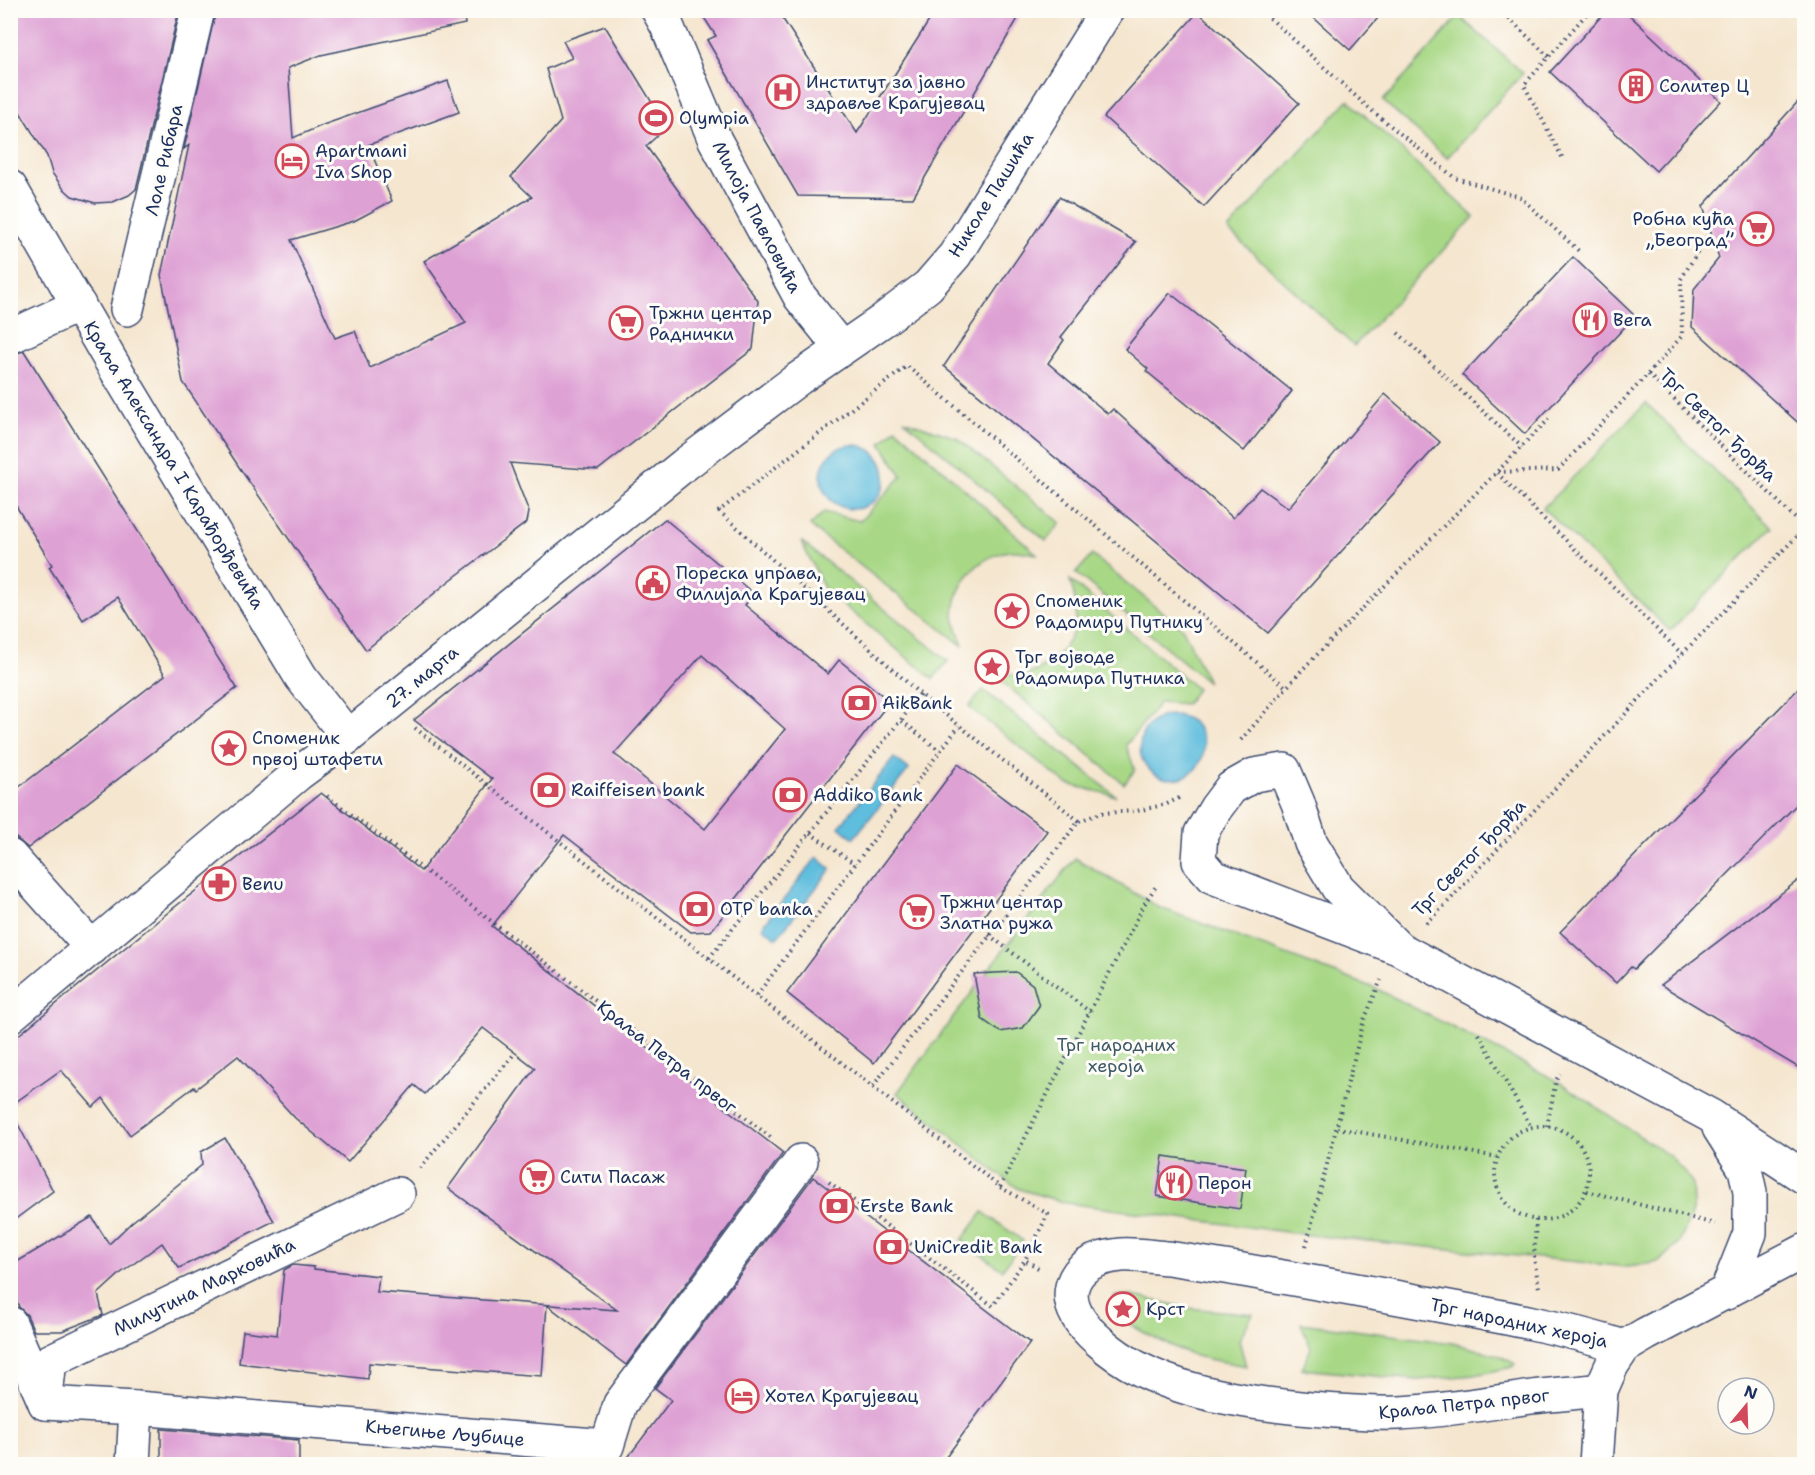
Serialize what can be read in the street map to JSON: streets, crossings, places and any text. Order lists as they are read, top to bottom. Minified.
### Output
{"streets":{"street":["Лоле Рибара","Николе Пашића","Милоја Павловића","Краља Александра I Карађорђевића","27. марта","Краља Петра првог","Милутина Марковића","Трг народних хероја","Књегиње Љубице"],"path":["Трг Светог Ђорђа"]},"crossings":[["Николе Пашића","Милоја Павловића"],["Николе Пашића","27. марта"],["Милоја Павловића","27. марта"],["Краља Александра I Карађорђевића","27. марта"],["27. марта","Краља Петра првог"],["Краља Петра првог","Трг народних хероја"],["Краља Петра првог","Књегиње Љубице"]],"parks":["Трг народних хероја"],"places":{"building":["Солитер Ц"],"hospital":["Институт за јавно здравље Крагујевац"],"sports":["Olympia"],"hotel":["Apartmani Iva Shop","Хотел Крагујевац"],"supermarket":["Робна кућа „Београд”","Тржни центар Раднички","Тржни центар Златна ружа","Сити Пасаж"],"restaurant":["Вега","Перон"],"public building":["Пореска управа, Филијала Крагујевац"],"place":["Споменик Радомиру Путнику","Трг војводе Радомира Путника","Споменик првој штафети","Крст"],"bank":["AikBank","Raiffeisen bank","Addiko Bank","OTP banka","Erste Bank","UniCredit Bank"],"pharmacy":["Benu"]},"north":"top"}
